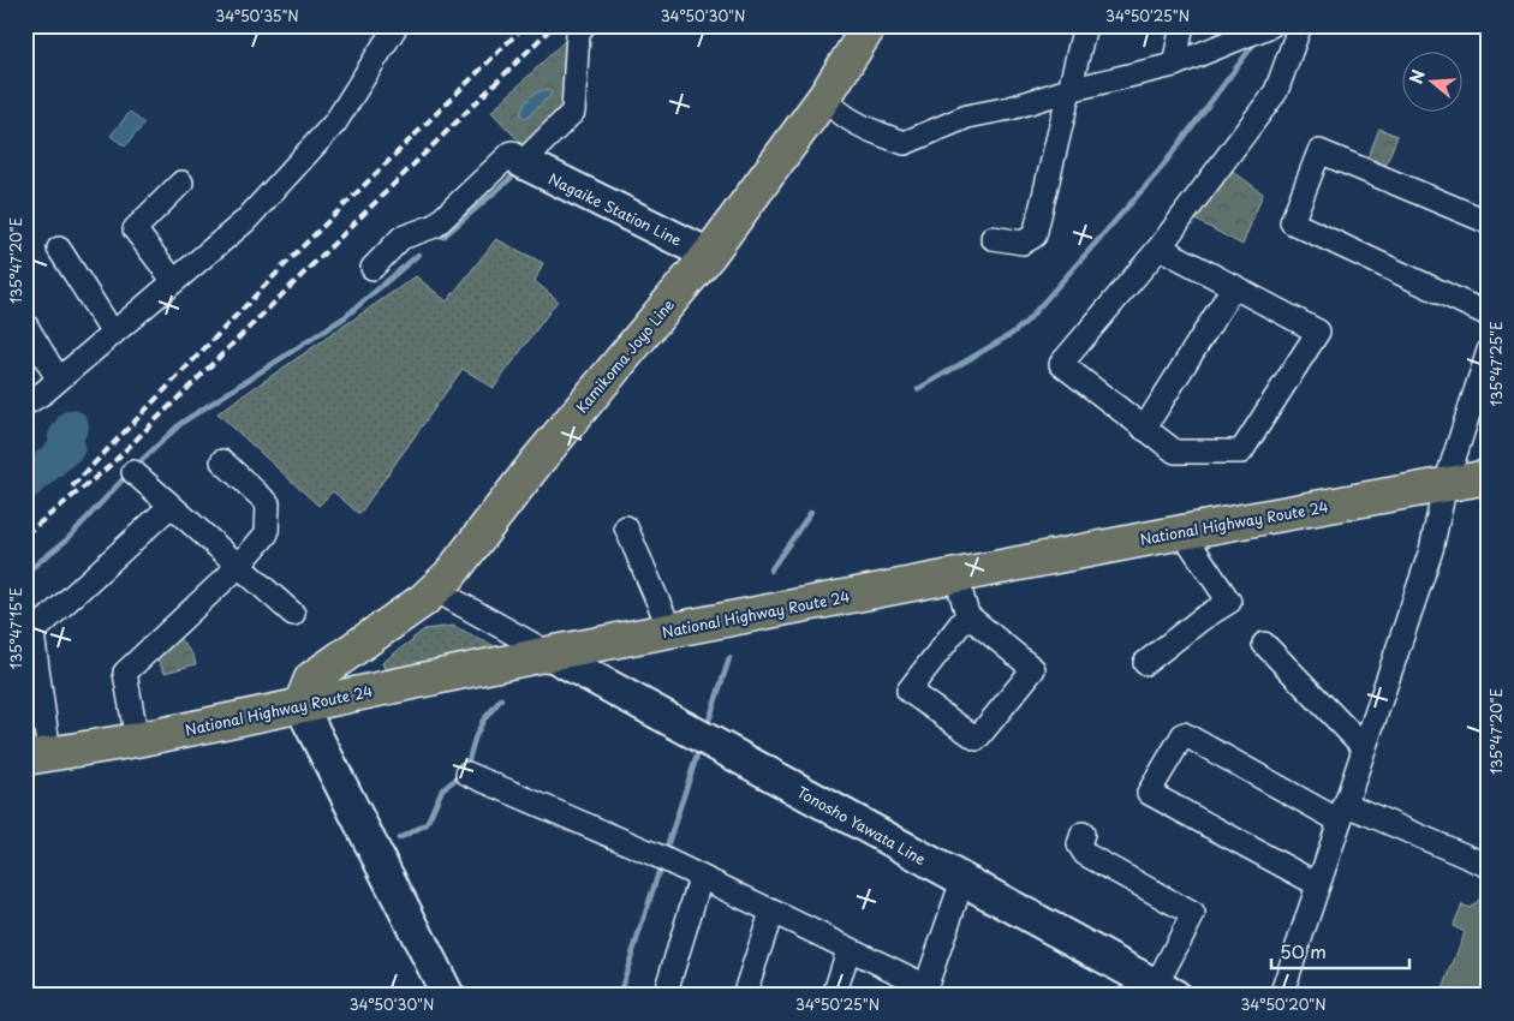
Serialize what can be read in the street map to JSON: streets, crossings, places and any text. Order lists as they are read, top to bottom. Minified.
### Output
{"streets":{"main road":["Nagaike Station Line","Kamikoma Joyo Line","National Highway Route 24","Tonosho Yawata Line"]},"crossings":[["Nagaike Station Line","Kamikoma Joyo Line"],["Kamikoma Joyo Line","National Highway Route 24"],["National Highway Route 24","Tonosho Yawata Line"]],"scale_bar":"50 m","north":"left","coordinates":["34°50'35\"N","34°50'30\"N","34°50'25\"N","135°47'20\"E","135°47'25\"E","135°47'15\"E","34°50'20\"N"]}
